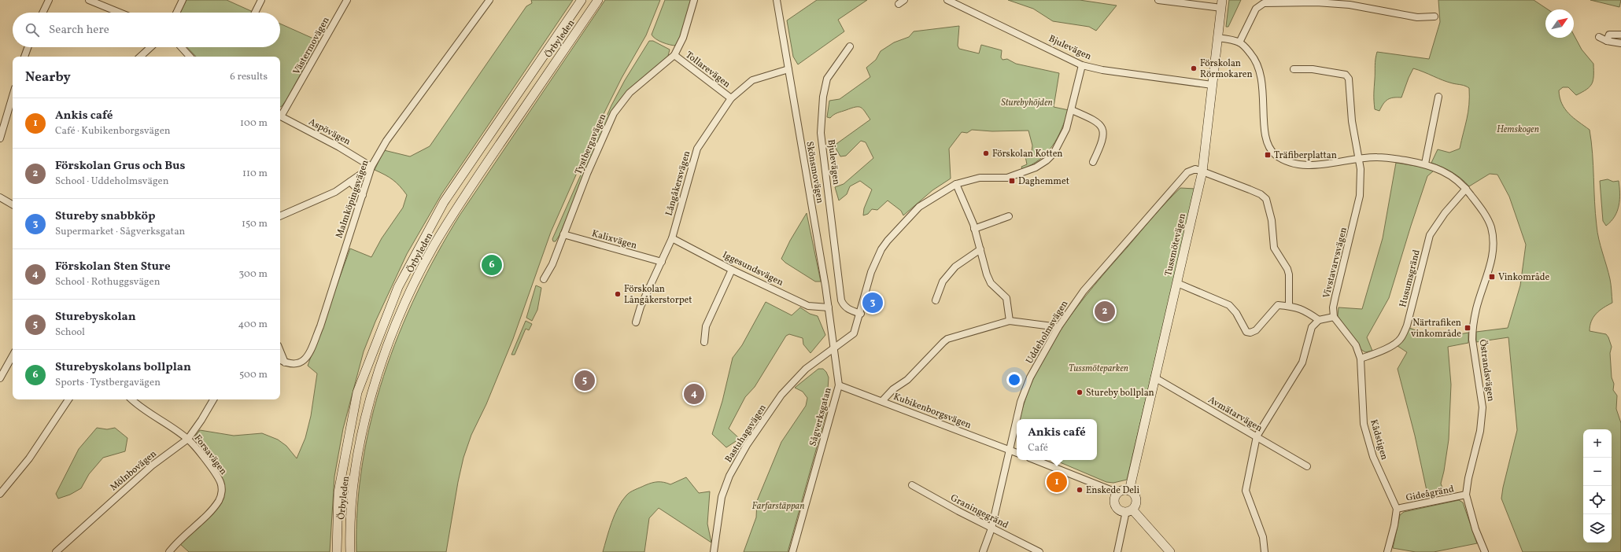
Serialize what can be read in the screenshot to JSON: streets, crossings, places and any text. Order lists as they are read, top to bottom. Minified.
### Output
{"streets":{"main road":["Örbyleden","Tussmötevägen"],"street":["Västermovägen","Bjulevägen","Tollarevägen","Aspövägen","Tystbergavägen","Skönsmovägen","Långåkersvägen","Malmköpingsvägen","Kalixvägen","Vivstavarvsvägen","Iggesundsvägen","Husumsgränd","Uddeholmsvägen","Östrandsvägen","Kubikenborgsvägen","Avmätarvägen","Sågverksgatan","Bastuhagsvägen","Kådstigen","Forsavägen","Mölnbovägen","Gideågränd","Graningegränd"]},"crossings":[["Bjulevägen","Tussmötevägen"],["Tollarevägen","Tystbergavägen"],["Tollarevägen","Långåkersvägen"],["Aspövägen","Malmköpingsvägen"],["Tystbergavägen","Kalixvägen"],["Skönsmovägen","Långåkersvägen"],["Skönsmovägen","Iggesundsvägen"],["Skönsmovägen","Sågverksgatan"],["Skönsmovägen","Bastuhagsvägen"],["Långåkersvägen","Kalixvägen"],["Långåkersvägen","Iggesundsvägen"],["Tussmötevägen","Uddeholmsvägen"],["Tussmötevägen","Avmätarvägen"],["Vivstavarvsvägen","Östrandsvägen"],["Vivstavarvsvägen","Kådstigen"],["Husumsgränd","Östrandsvägen"],["Husumsgränd","Kådstigen"],["Uddeholmsvägen","Kubikenborgsvägen"],["Uddeholmsvägen","Graningegränd"],["Östrandsvägen","Gideågränd"],["Kubikenborgsvägen","Sågverksgatan"],["Sågverksgatan","Bastuhagsvägen"],["Kådstigen","Gideågränd"],["Forsavägen","Mölnbovägen"]],"parks":["Sturebyhöjden","Hemskogen","Tussmöteparken","Farfarstäppan"],"places":{"other":["Förskolan Rörmokaren","Förskolan Kotten","Förskolan Långåkerstorpet","Stureby bollplan","Enskede Deli"],"transit":["Träfiberplattan","Daghemmet","Vinkområde","Närtrafiken vinkområde"]},"north":"top right","page":{"search":"Search here","heading":["Nearby","6 results"],"list":[{"mark":"1","name":"Ankis café","note":"Café · Kubikenborgsvägen","value":"100 m"},{"mark":"2","name":"Förskolan Grus och Bus","note":"School · Uddeholmsvägen","value":"110 m"},{"mark":"3","name":"Stureby snabbköp","note":"Supermarket · Sågverksgatan","value":"150 m"},{"mark":"4","name":"Förskolan Sten Sture","note":"School · Rothuggsvägen","value":"300 m"},{"mark":"5","name":"Sturebyskolan","note":"School","value":"400 m"},{"mark":"6","name":"Sturebyskolans bollplan","note":"Sports · Tystbergavägen","value":"500 m"}],"pins":["6","3","2","5","4","1"],"popup":["Ankis café","Café"],"map_buttons":["+","−"]}}
